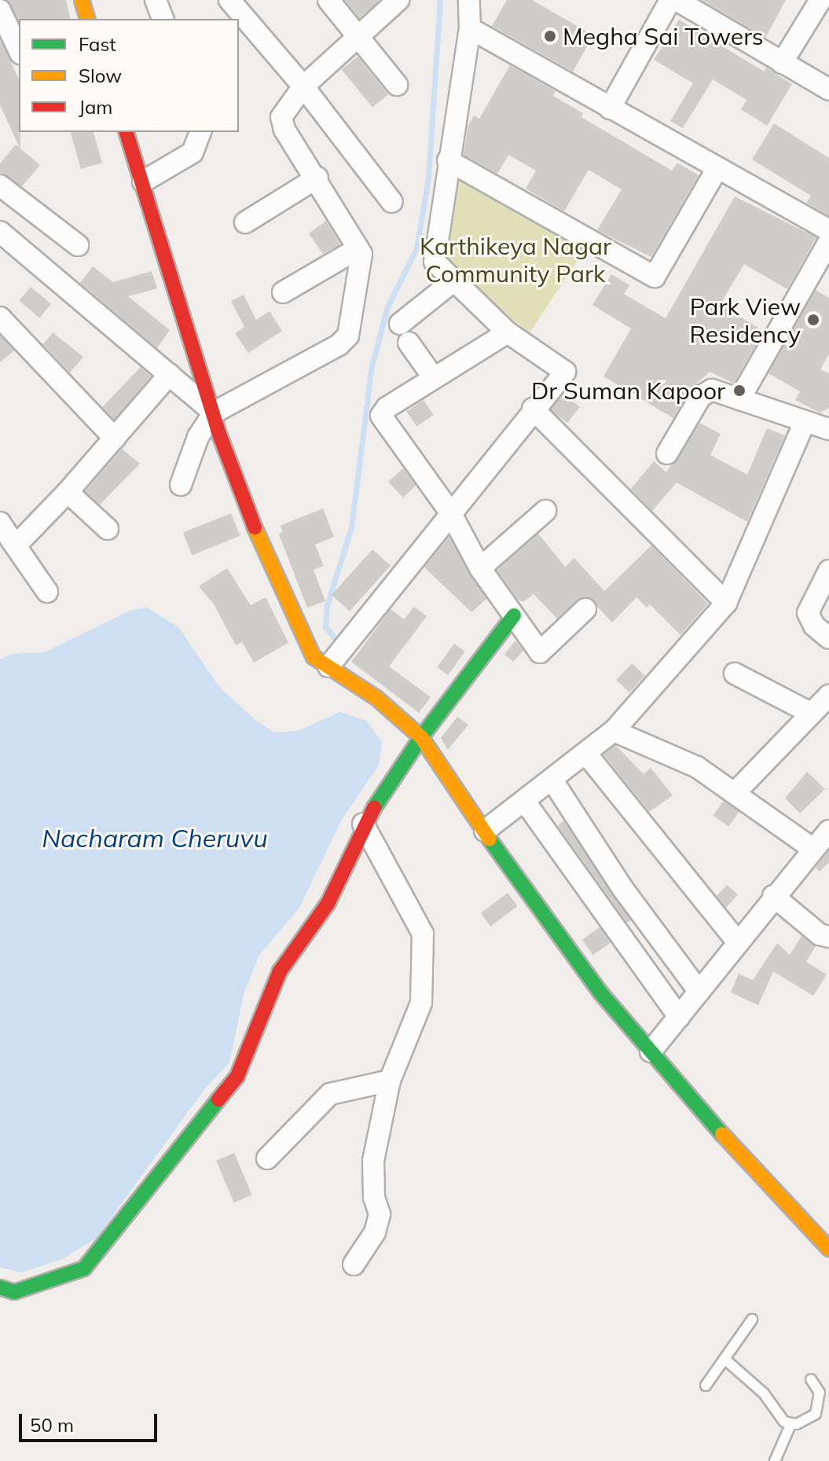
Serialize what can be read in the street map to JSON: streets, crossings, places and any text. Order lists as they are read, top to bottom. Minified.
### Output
{"water":["Nacharam Cheruvu"],"parks":["Karthikeya Nagar Community Park"],"places":["Megha Sai Towers","Park View Residency","Dr Suman Kapoor"],"legend":["Fast","Slow","Jam"],"scale_bar":"50 m"}
